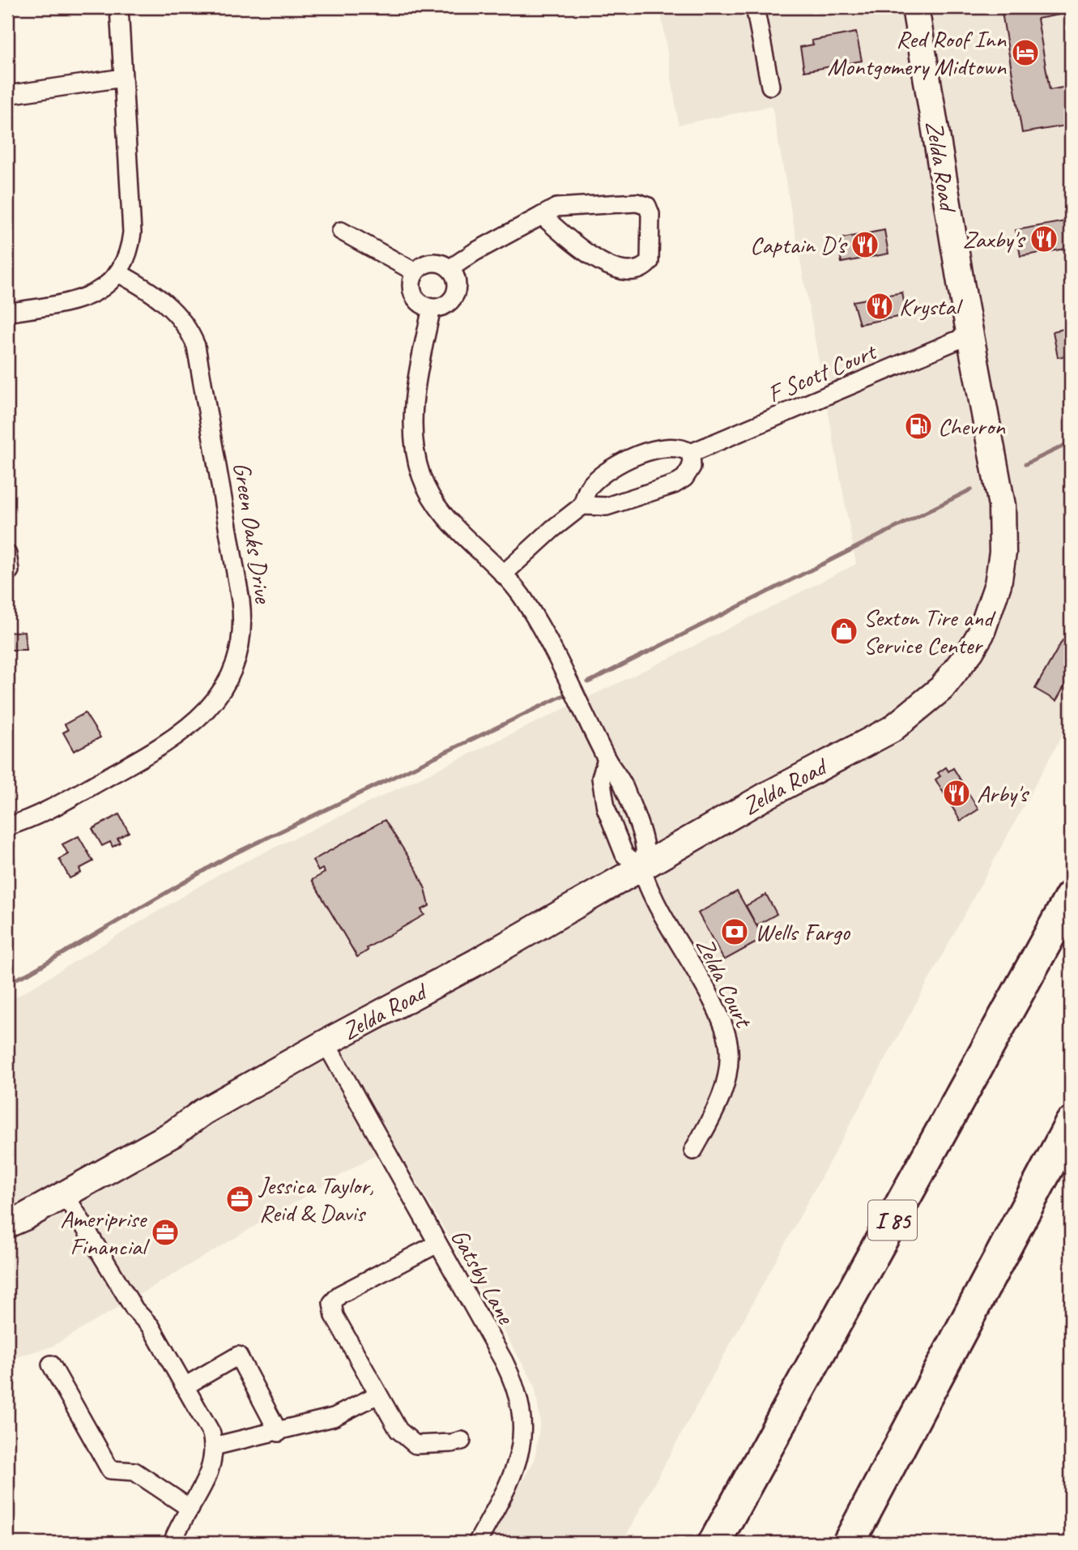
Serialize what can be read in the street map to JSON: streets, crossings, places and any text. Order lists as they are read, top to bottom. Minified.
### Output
{"streets":{"highway":["I 85"],"main road":["Zelda Road"],"street":["F Scott Court","Green Oaks Drive","Zelda Court","Gatsby Lane"]},"crossings":[["Zelda Road","F Scott Court"],["Zelda Road","Zelda Court"],["Zelda Road","Gatsby Lane"]],"places":{"hotel":["Red Roof Inn Montgomery Midtown"],"restaurant":["Zaxby's","Captain D's","Krystal","Arby's"],"fuel station":["Chevron"],"shop":["Sexton Tire and Service Center"],"bank":["Wells Fargo"],"office":["Jessica Taylor, Reid & Davis","Ameriprise Financial"]}}
